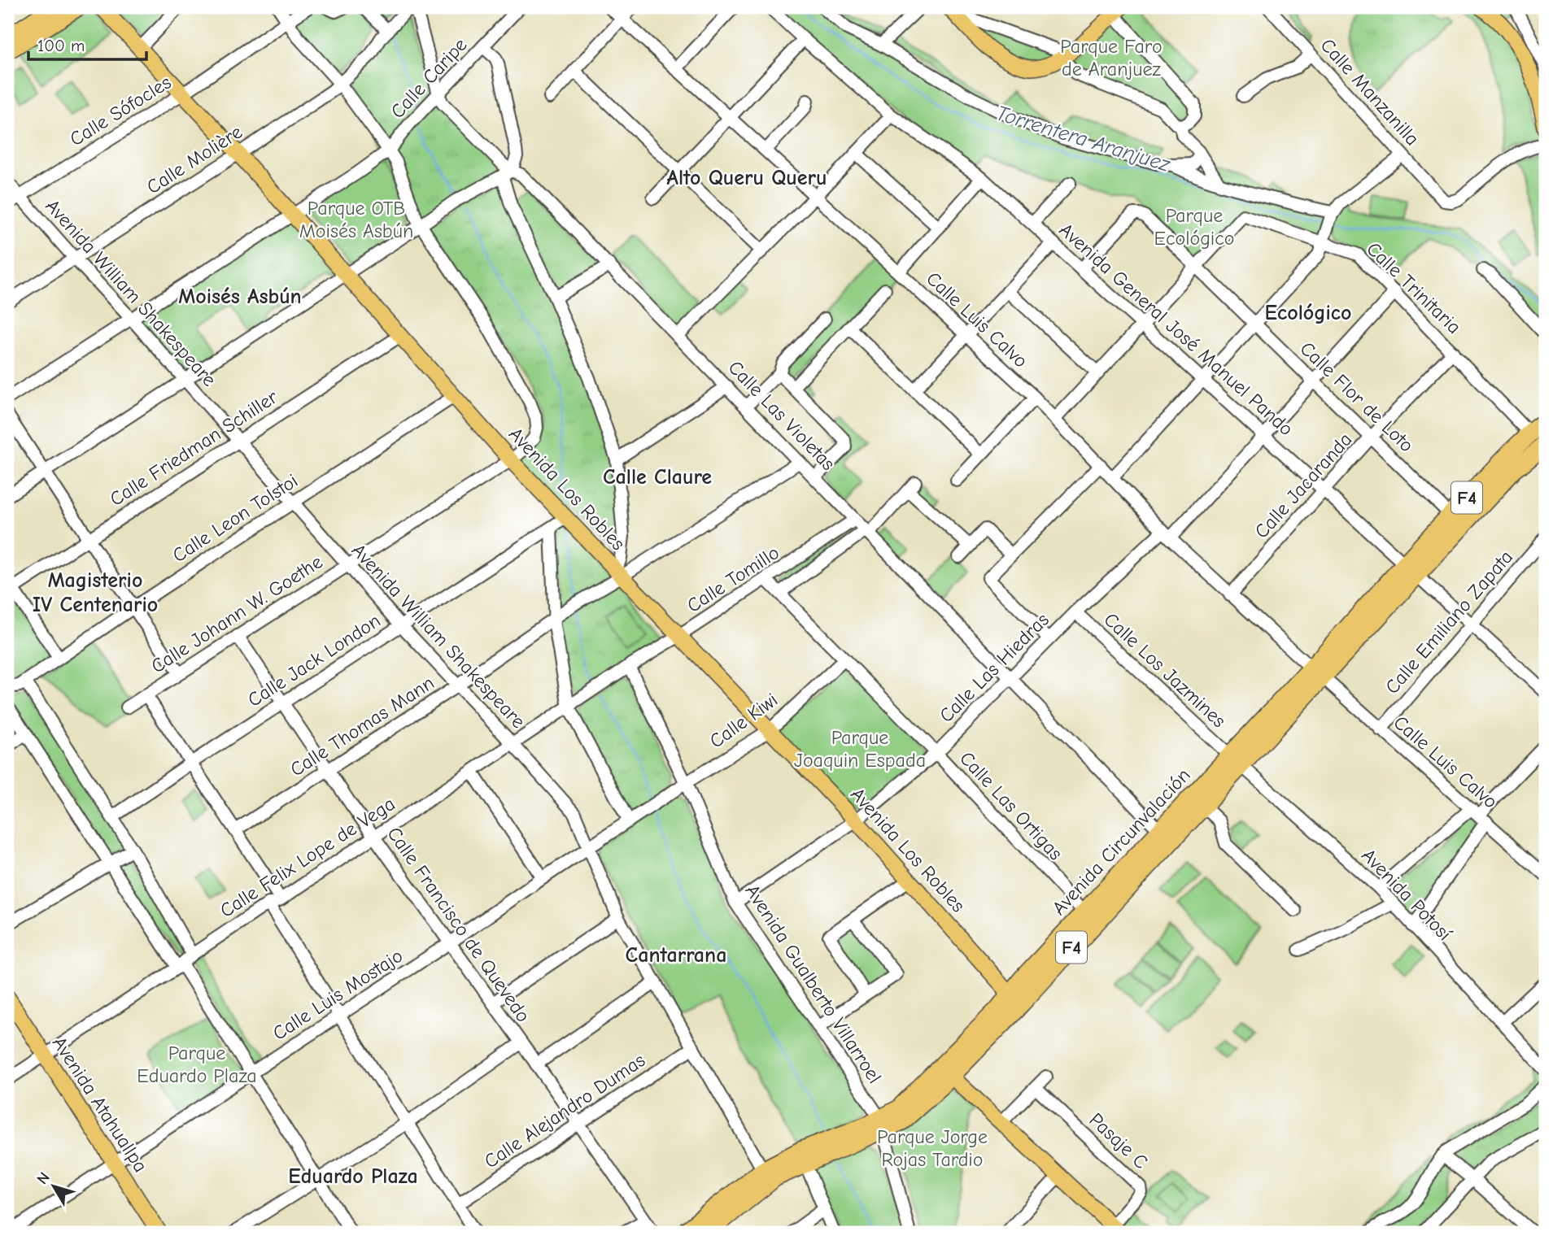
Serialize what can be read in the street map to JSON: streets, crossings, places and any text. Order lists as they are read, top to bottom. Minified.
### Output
{"streets":{"highway":["F4","Avenida Circunvalación"],"main road":["Avenida Los Robles","Avenida Atahuallpa"],"street":["Calle Caripe","Calle Manzanilla","Calle Sófocles","Calle Molière","Calle Trinitaria","Avenida William Shakespeare","Calle Luis Calvo","Avenida General José Manuel Pando","Calle Flor de Loto","Calle Las Violetas","Calle Friedman Schiller","Calle Jacaranda","Calle Leon Tolstoi","Calle Tomillo","Calle Johann W. Goethe","Calle Emiliano Zapata","Calle Jack London","Calle Las Hiedras","Calle Los Jazmines","Calle Kiwi","Calle Thomas Mann","Calle Las Ortigas","Calle Felix Lope de Vega","Avenida Potosí","Calle Francisco de Quevedo","Avenida Gualberto Villarroel","Calle Luis Mostajo","Calle Alejandro Dumas","Pasaje C"]},"crossings":[["Calle Caripe","Avenida William Shakespeare"],["Calle Caripe","Calle Las Violetas"],["Calle Caripe","Avenida Los Robles"],["Calle Caripe","Calle Johann W. Goethe"],["Calle Sófocles","Avenida William Shakespeare"],["Calle Sófocles","Avenida Los Robles"],["Calle Sófocles","Calle Johann W. Goethe"],["Calle Molière","Avenida William Shakespeare"],["Calle Molière","Avenida Los Robles"],["Calle Molière","Calle Johann W. Goethe"],["Calle Trinitaria","Calle Flor de Loto"],["Calle Trinitaria","Calle Jacaranda"],["Calle Trinitaria","Calle Las Hiedras"],["Calle Trinitaria","Avenida Circunvalación"],["Avenida William Shakespeare","Calle Friedman Schiller"],["Avenida William Shakespeare","Calle Leon Tolstoi"],["Avenida William Shakespeare","Calle Johann W. Goethe"],["Avenida William Shakespeare","Calle Jack London"],["Avenida William Shakespeare","Calle Thomas Mann"],["Avenida William Shakespeare","Avenida Circunvalación"],["Avenida William Shakespeare","Calle Felix Lope de Vega"],["Avenida William Shakespeare","Calle Luis Mostajo"],["Avenida William Shakespeare","Calle Alejandro Dumas"],["Calle Luis Calvo","Calle Jacaranda"],["Calle Luis Calvo","Calle Emiliano Zapata"],["Calle Luis Calvo","Calle Las Hiedras"],["Calle Luis Calvo","Avenida Circunvalación"],["Avenida General José Manuel Pando","Calle Flor de Loto"],["Avenida General José Manuel Pando","Calle Jacaranda"],["Avenida General José Manuel Pando","Calle Emiliano Zapata"],["Avenida General José Manuel Pando","Calle Las Hiedras"],["Avenida General José Manuel Pando","Avenida Circunvalación"],["Calle Flor de Loto","Calle Jacaranda"],["Calle Flor de Loto","Calle Las Hiedras"],["Calle Flor de Loto","Avenida Circunvalación"],["Calle Las Violetas","Calle Tomillo"],["Calle Las Violetas","Calle Las Hiedras"],["Calle Las Violetas","Calle Thomas Mann"],["Calle Las Violetas","Avenida Circunvalación"],["Calle Friedman Schiller","Avenida Los Robles"],["Avenida Los Robles","Calle Leon Tolstoi"],["Avenida Los Robles","Calle Tomillo"],["Avenida Los Robles","Calle Johann W. Goethe"],["Avenida Los Robles","Calle Jack London"],["Avenida Los Robles","Calle Las Hiedras"],["Avenida Los Robles","Calle Kiwi"],["Avenida Los Robles","Calle Thomas Mann"],["Avenida Los Robles","Avenida Circunvalación"],["Calle Tomillo","Calle Las Ortigas"],["Calle Tomillo","Calle Felix Lope de Vega"],["Calle Tomillo","Avenida Gualberto Villarroel"],["Calle Johann W. Goethe","Calle Francisco de Quevedo"],["Calle Jack London","Calle Francisco de Quevedo"],["Calle Las Hiedras","Calle Los Jazmines"],["Calle Las Hiedras","Calle Las Ortigas"],["Calle Las Hiedras","Avenida Gualberto Villarroel"],["Calle Los Jazmines","Avenida Circunvalación"],["Calle Los Jazmines","Avenida Potosí"],["Calle Kiwi","Calle Las Ortigas"],["Calle Kiwi","Avenida Gualberto Villarroel"],["Calle Kiwi","Calle Luis Mostajo"],["Calle Thomas Mann","Calle Francisco de Quevedo"],["Calle Las Ortigas","Avenida Circunvalación"],["Avenida Circunvalación","Avenida Potosí"],["Avenida Circunvalación","Avenida Gualberto Villarroel"],["Calle Felix Lope de Vega","Calle Francisco de Quevedo"],["Calle Felix Lope de Vega","Avenida Gualberto Villarroel"],["Calle Felix Lope de Vega","Avenida Atahuallpa"],["Calle Francisco de Quevedo","Calle Luis Mostajo"],["Calle Francisco de Quevedo","Calle Alejandro Dumas"],["Avenida Gualberto Villarroel","Calle Luis Mostajo"],["Calle Luis Mostajo","Avenida Atahuallpa"]],"districts":["Alto Queru Queru","Moisés Asbún","Ecológico","Calle Claure","Magisterio IV Centenario","Cantarrana","Eduardo Plaza"],"water":["Torrentera Aranjuez"],"parks":["Parque Faro de Aranjuez","Parque OTB Moisés Asbún","Parque Ecológico","Parque Joaquin Espada","Parque Eduardo Plaza","Parque Jorge Rojas Tardio"],"scale_bar":"100 m","north":"top left"}
